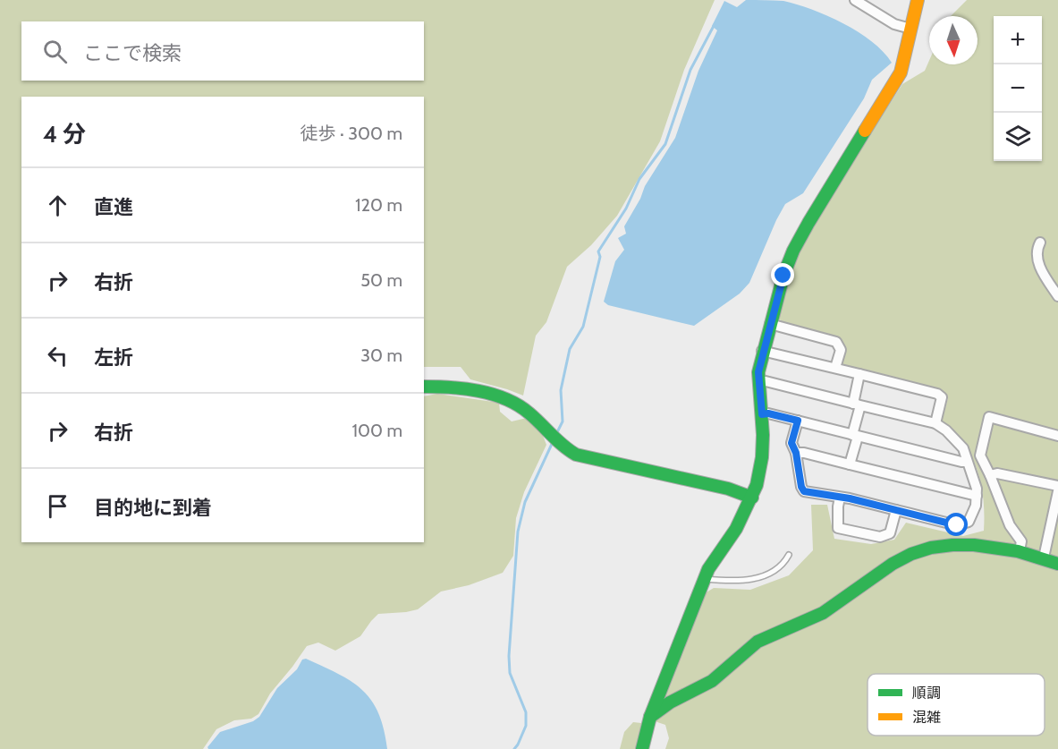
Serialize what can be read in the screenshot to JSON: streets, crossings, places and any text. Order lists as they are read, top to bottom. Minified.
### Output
{"legend":["順調","混雑"],"north":"bottom","page":{"map_buttons":["+","−"],"search":"ここで検索","heading":["4 分","徒歩 · 300 m"],"list":[["直進","120 m"],["右折","50 m"],["左折","30 m"],["右折","100 m"],"目的地に到着"]}}
